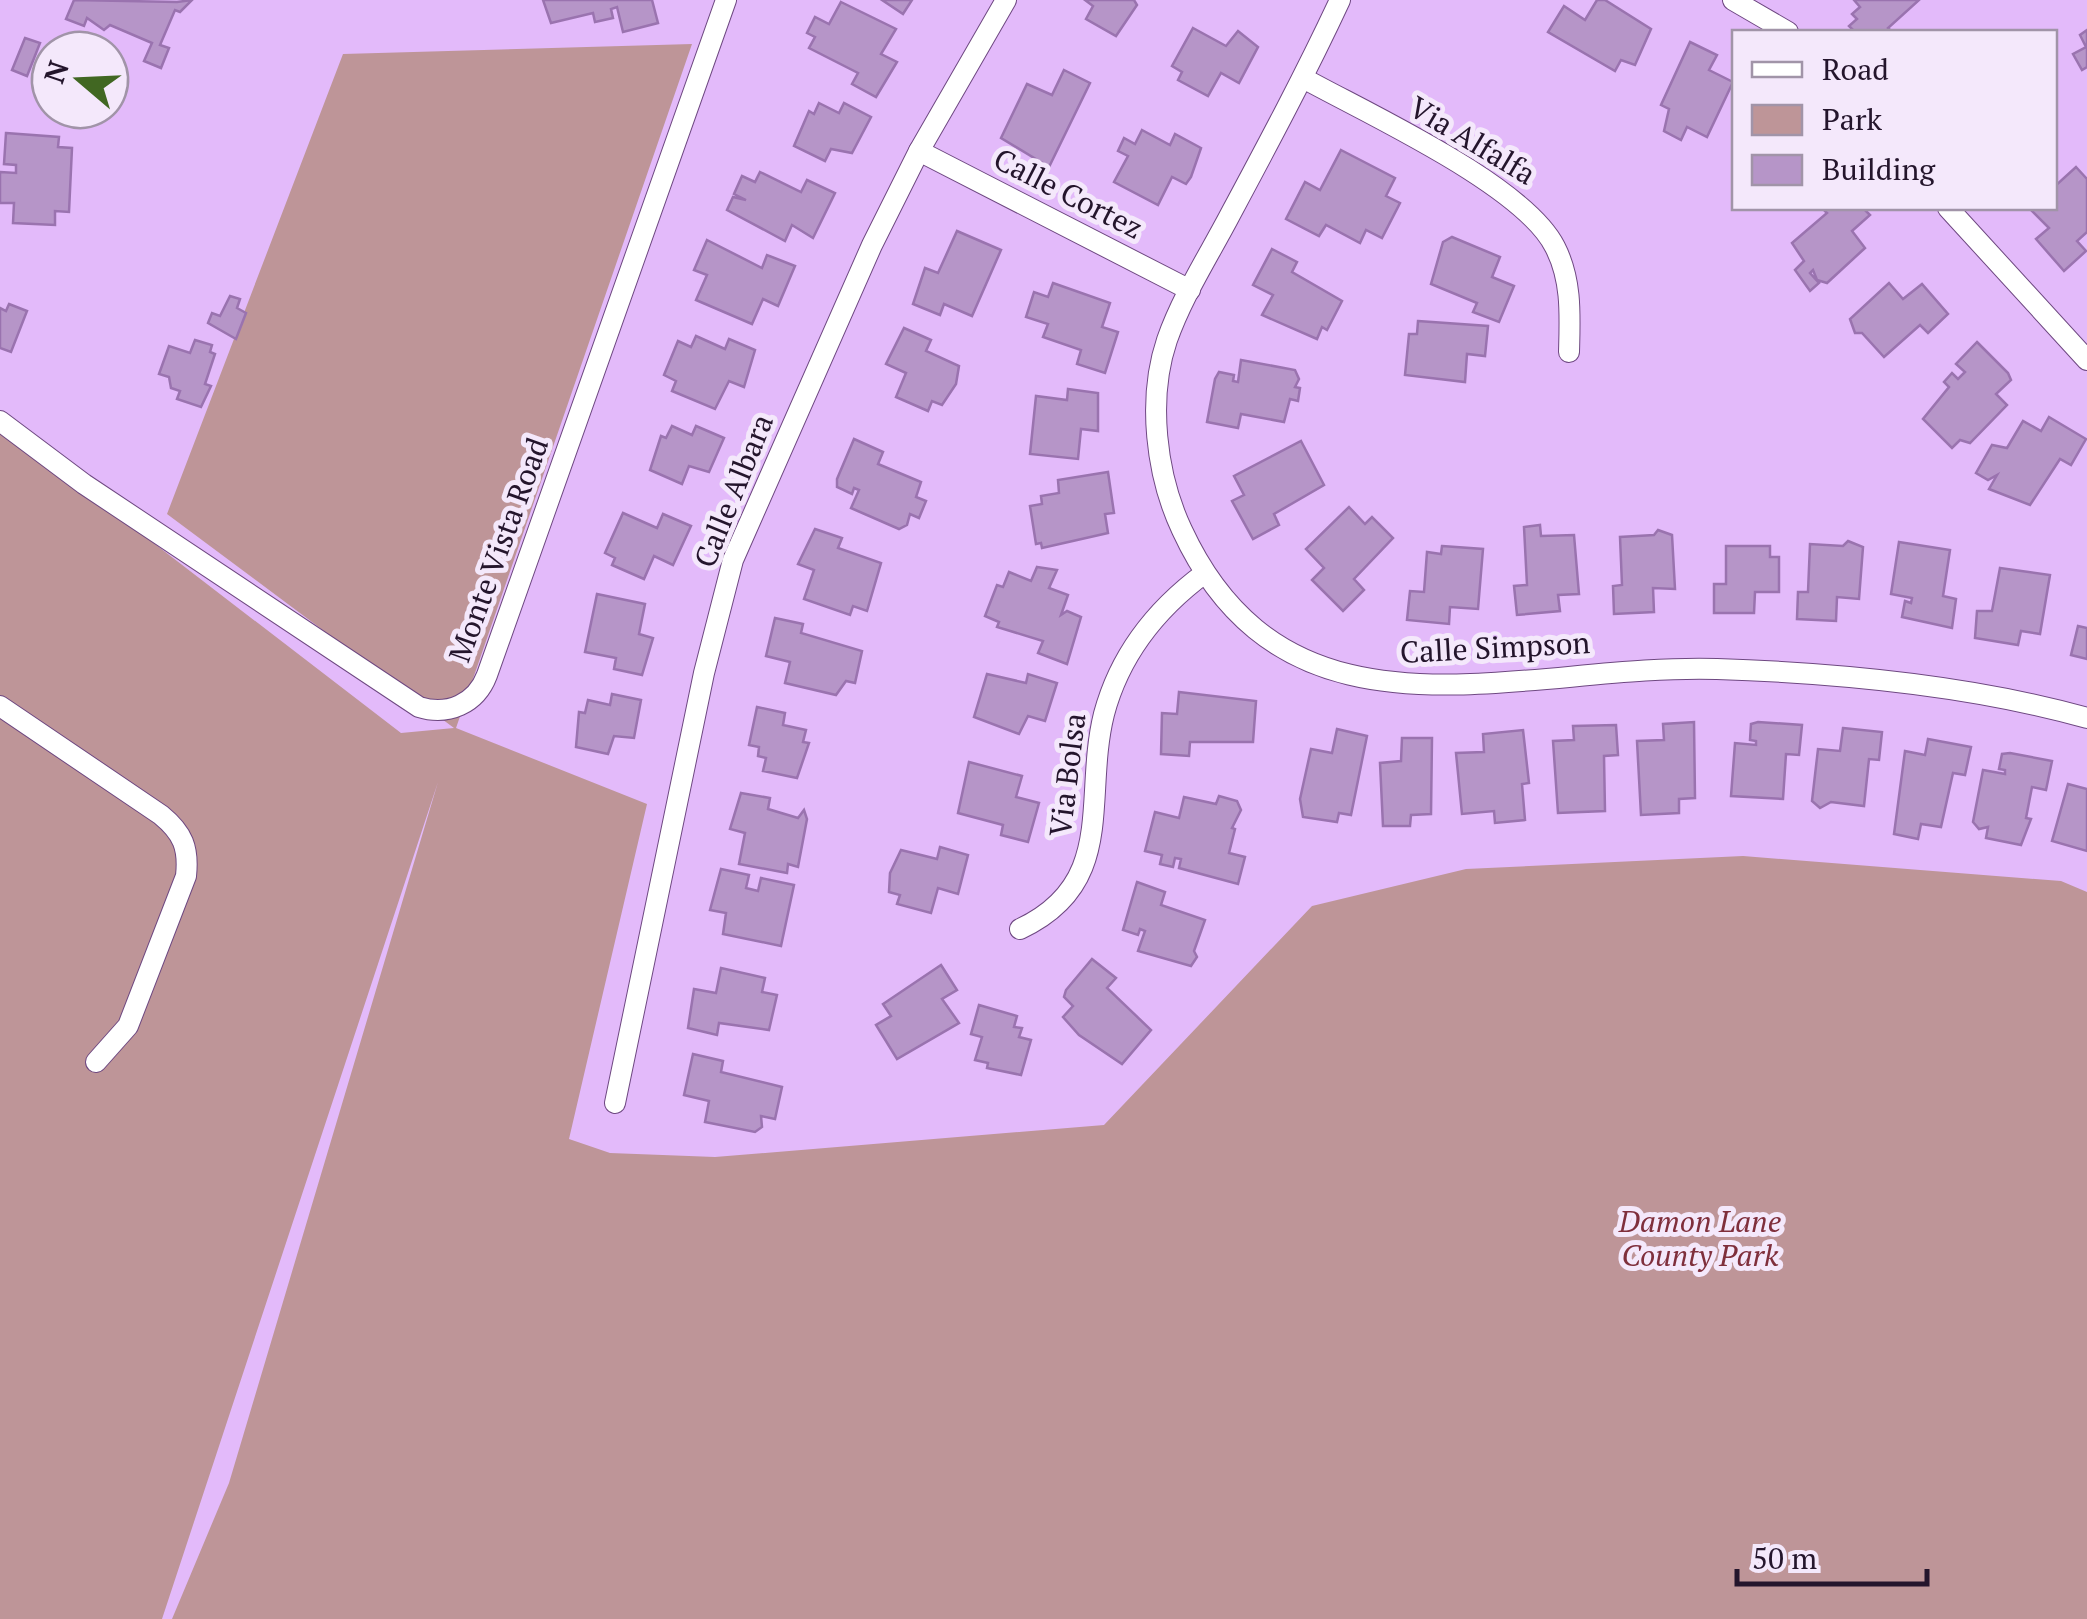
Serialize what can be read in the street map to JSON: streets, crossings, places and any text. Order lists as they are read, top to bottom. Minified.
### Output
{"streets":{"street":["Via Alfalfa","Calle Cortez","Calle Albara","Monte Vista Road","Calle Simpson","Via Bolsa"]},"crossings":[["Via Alfalfa","Calle Simpson"],["Calle Cortez","Calle Albara"],["Calle Cortez","Calle Simpson"],["Calle Simpson","Via Bolsa"]],"parks":["Damon Lane County Park"],"legend":["Road","Park","Building"],"scale_bar":"50 m","north":"left"}
